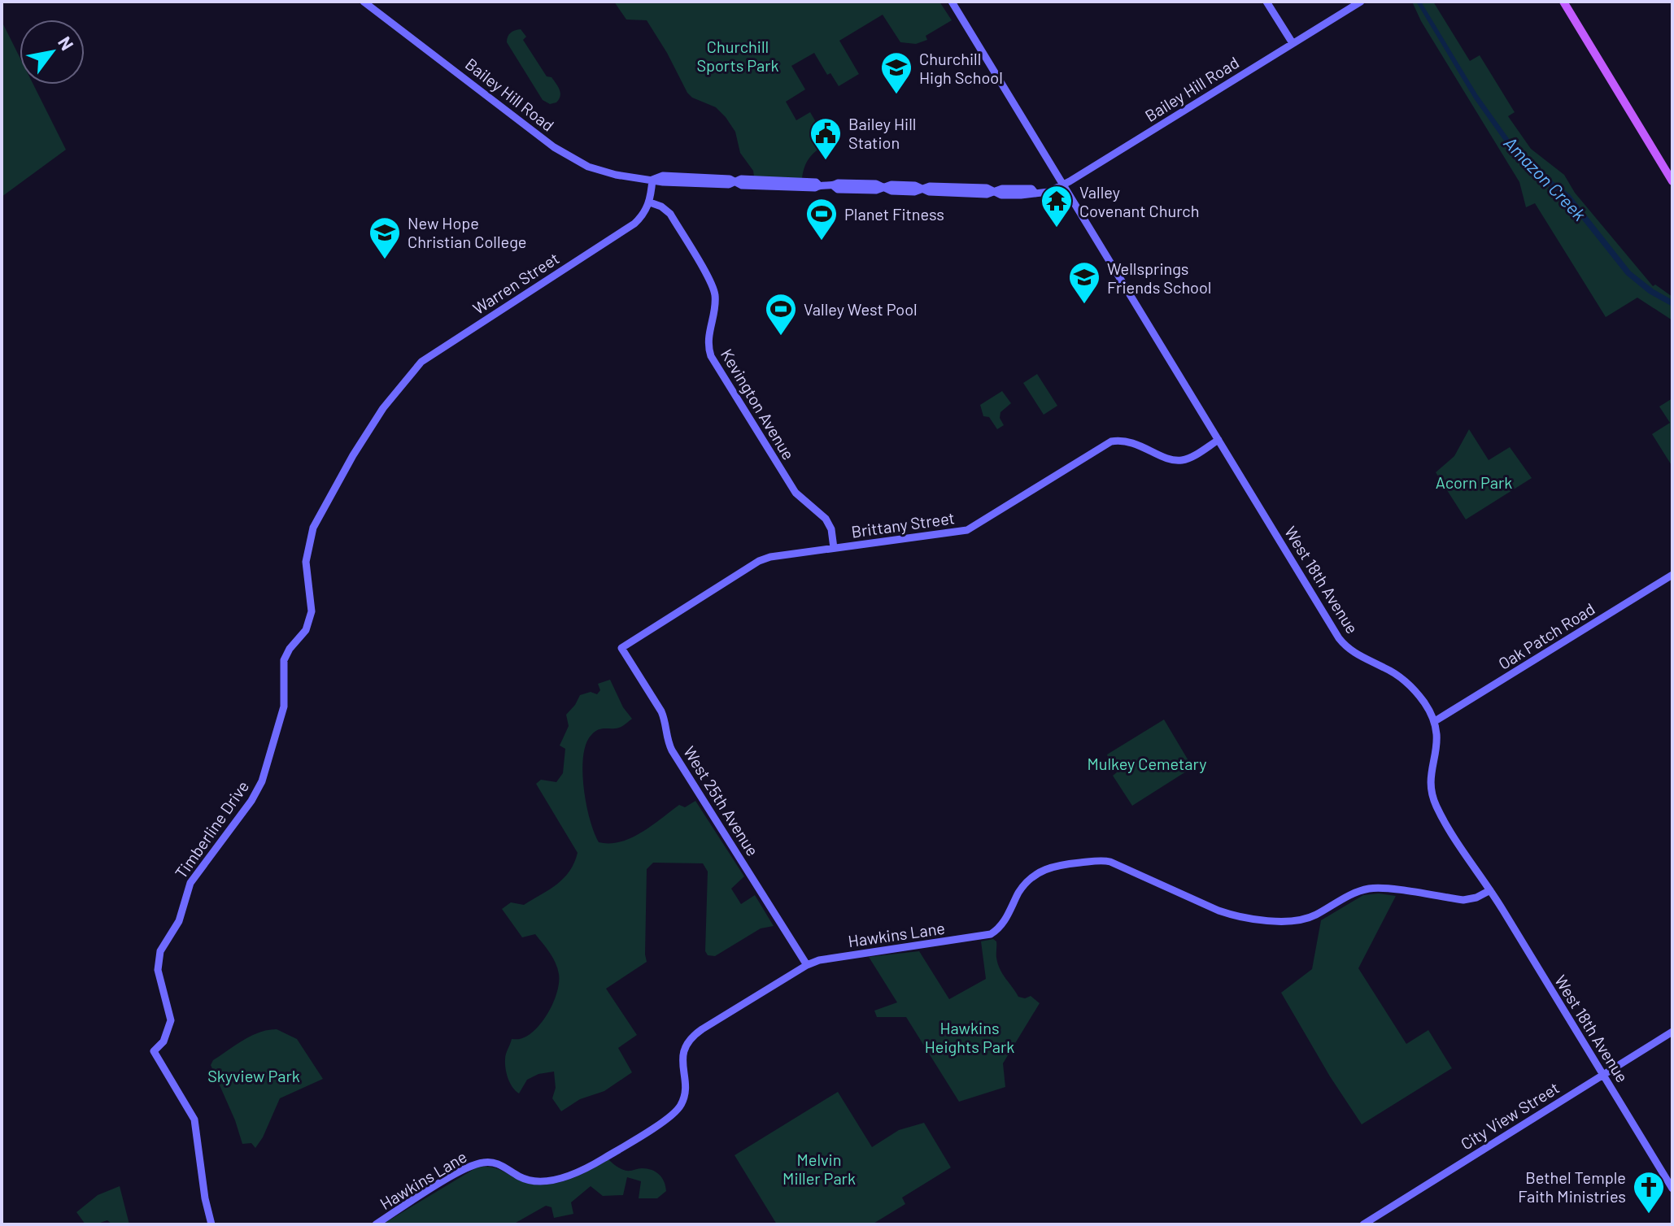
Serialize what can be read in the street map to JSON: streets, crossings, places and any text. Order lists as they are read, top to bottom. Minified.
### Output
{"streets":{"street":["Bailey Hill Road","Warren Street","Kevington Avenue","Brittany Street","West 18th Avenue","Oak Patch Road","West 25th Avenue","Timberline Drive","Hawkins Lane","City View Street"]},"crossings":[["Bailey Hill Road","West 18th Avenue"],["Warren Street","Kevington Avenue"],["Warren Street","Timberline Drive"],["Kevington Avenue","Brittany Street"],["Brittany Street","West 18th Avenue"],["Brittany Street","West 25th Avenue"],["West 18th Avenue","Oak Patch Road"],["West 18th Avenue","Hawkins Lane"],["West 18th Avenue","City View Street"],["West 25th Avenue","Hawkins Lane"]],"water":["Amazon Creek"],"parks":["Churchill Sports Park","Acorn Park","Mulkey Cemetary","Hawkins Heights Park","Skyview Park","Melvin Miller Park"],"places":{"school or university":["Churchill High School","New Hope Christian College","Wellsprings Friends School"],"public building":["Bailey Hill Station"],"temple":["Valley Covenant Church"],"sports":["Planet Fitness","Valley West Pool"],"church":["Bethel Temple Faith Ministries"]},"north":"top right"}
